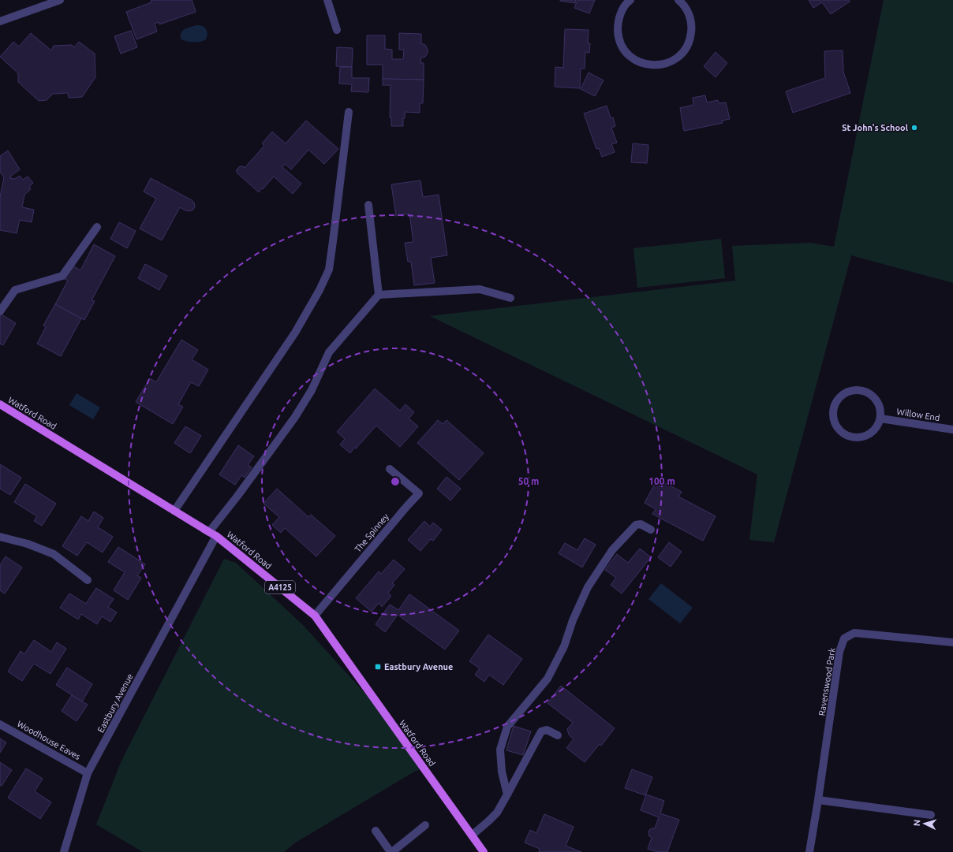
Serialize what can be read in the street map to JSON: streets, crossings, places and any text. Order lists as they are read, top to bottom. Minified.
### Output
{"streets":{"main road":["Watford Road","A4125"],"street":["Willow End","The Spinney","Ravenswood Park","Eastbury Avenue","Woodhouse Eaves"]},"crossings":[["Watford Road","The Spinney"],["Watford Road","Eastbury Avenue"],["Eastbury Avenue","Woodhouse Eaves"]],"places":{"other":["St John's School"],"transit":["Eastbury Avenue"]},"north":"left","rings":["50 m","100 m"]}
